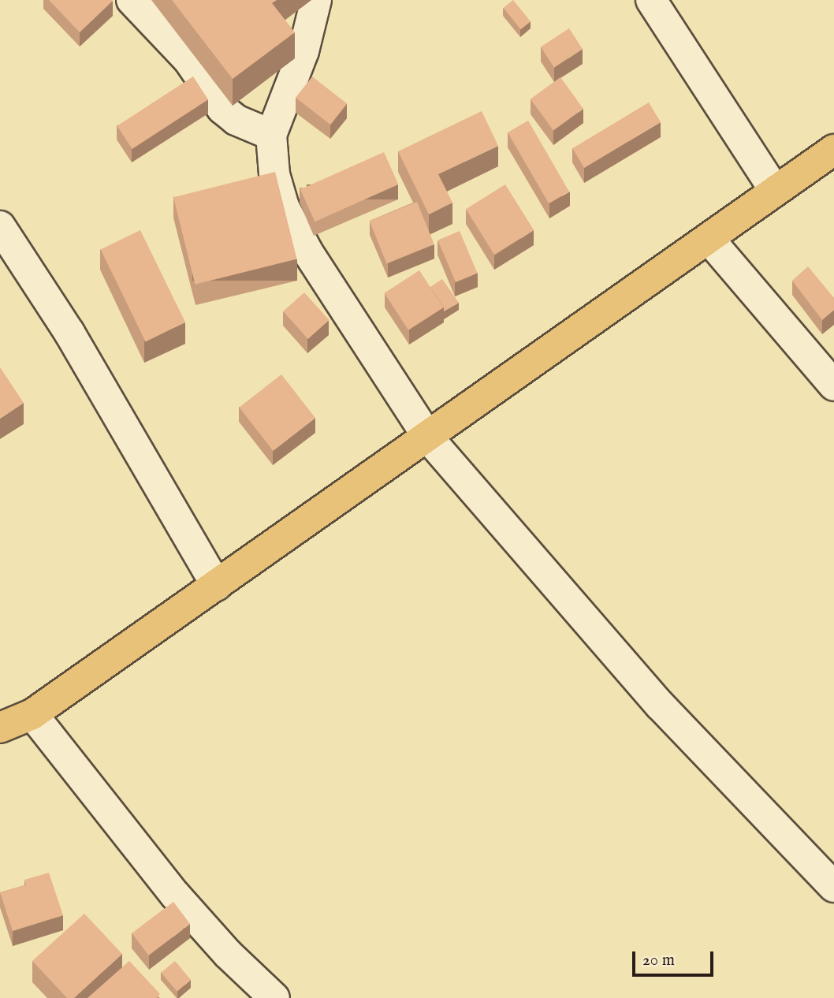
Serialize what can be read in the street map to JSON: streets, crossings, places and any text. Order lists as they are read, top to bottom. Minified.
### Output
{"scale_bar":"20 m"}
